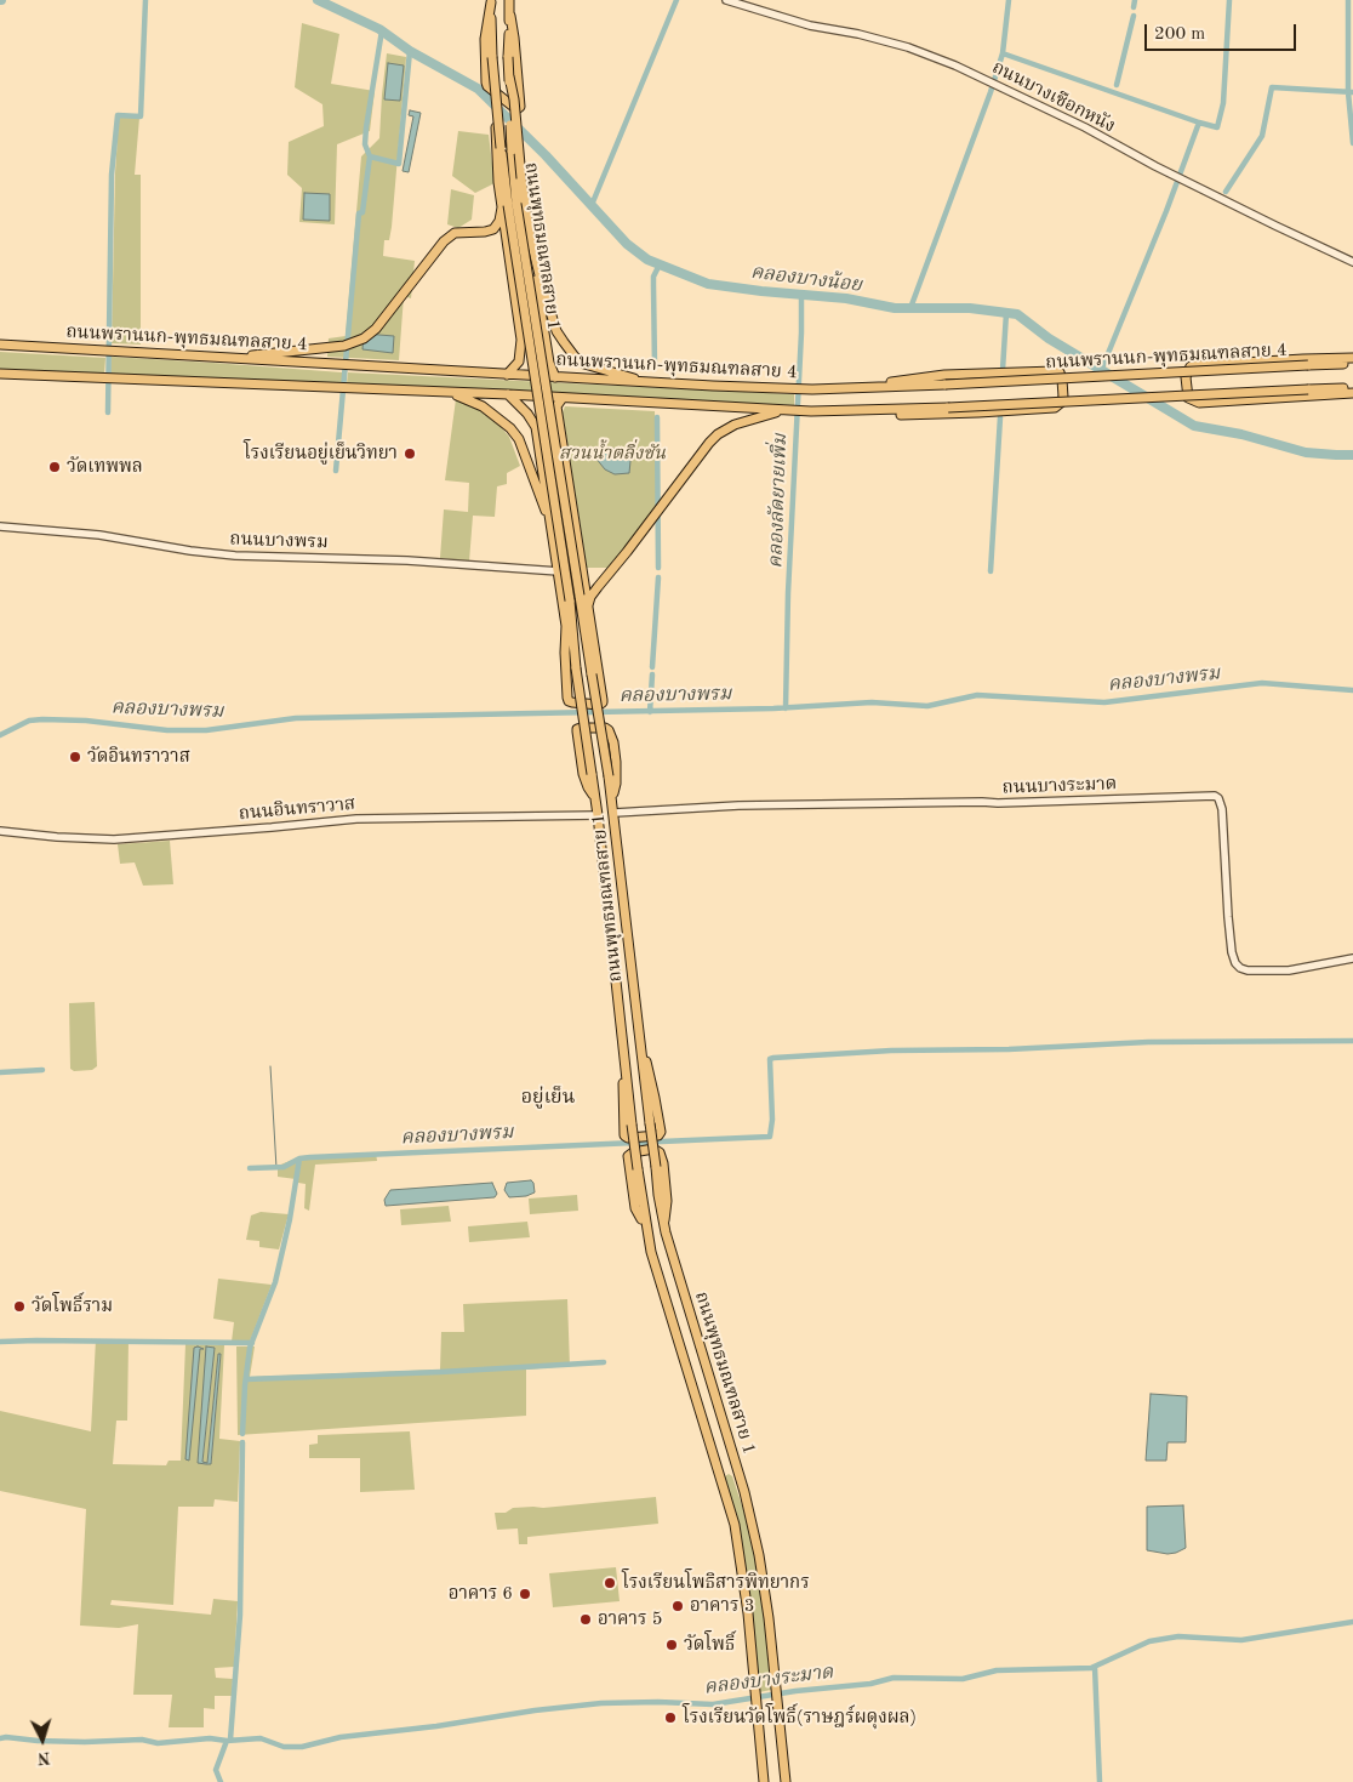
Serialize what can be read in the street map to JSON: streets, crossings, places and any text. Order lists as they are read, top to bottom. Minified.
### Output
{"streets":{"main road":["ถนนพุทธมณฑลสาย 1","ถนนพรานนก-พุทธมณฑลสาย 4"],"street":["ถนนบางเชือกหนัง","ถนนบางพรม","ถนนบางระมาด","ถนนอินทราวาส"]},"crossings":[["ถนนพุทธมณฑลสาย 1","ถนนบางระมาด"],["ถนนพุทธมณฑลสาย 1","ถนนอินทราวาส"]],"districts":["อยู่เย็น"],"water":["คลองบางน้อย","คลองลัดยายเพิ่ม","คลองบางพรม","คลองบางระมาด"],"parks":["สวนน้ำตลิ่งชัน"],"places":["โรงเรียนอยู่เย็นวิทยา","วัดเทพพล","วัดอินทราวาส","วัดโพธิ์ราม","โรงเรียนโพธิสารพิทยากร","อาคาร 6","อาคาร 3","อาคาร 5","วัดโพธิ์","โรงเรียนวัดโพธิ์(ราษฎร์ผดุงผล)"],"scale_bar":"200 m","north":"bottom"}
